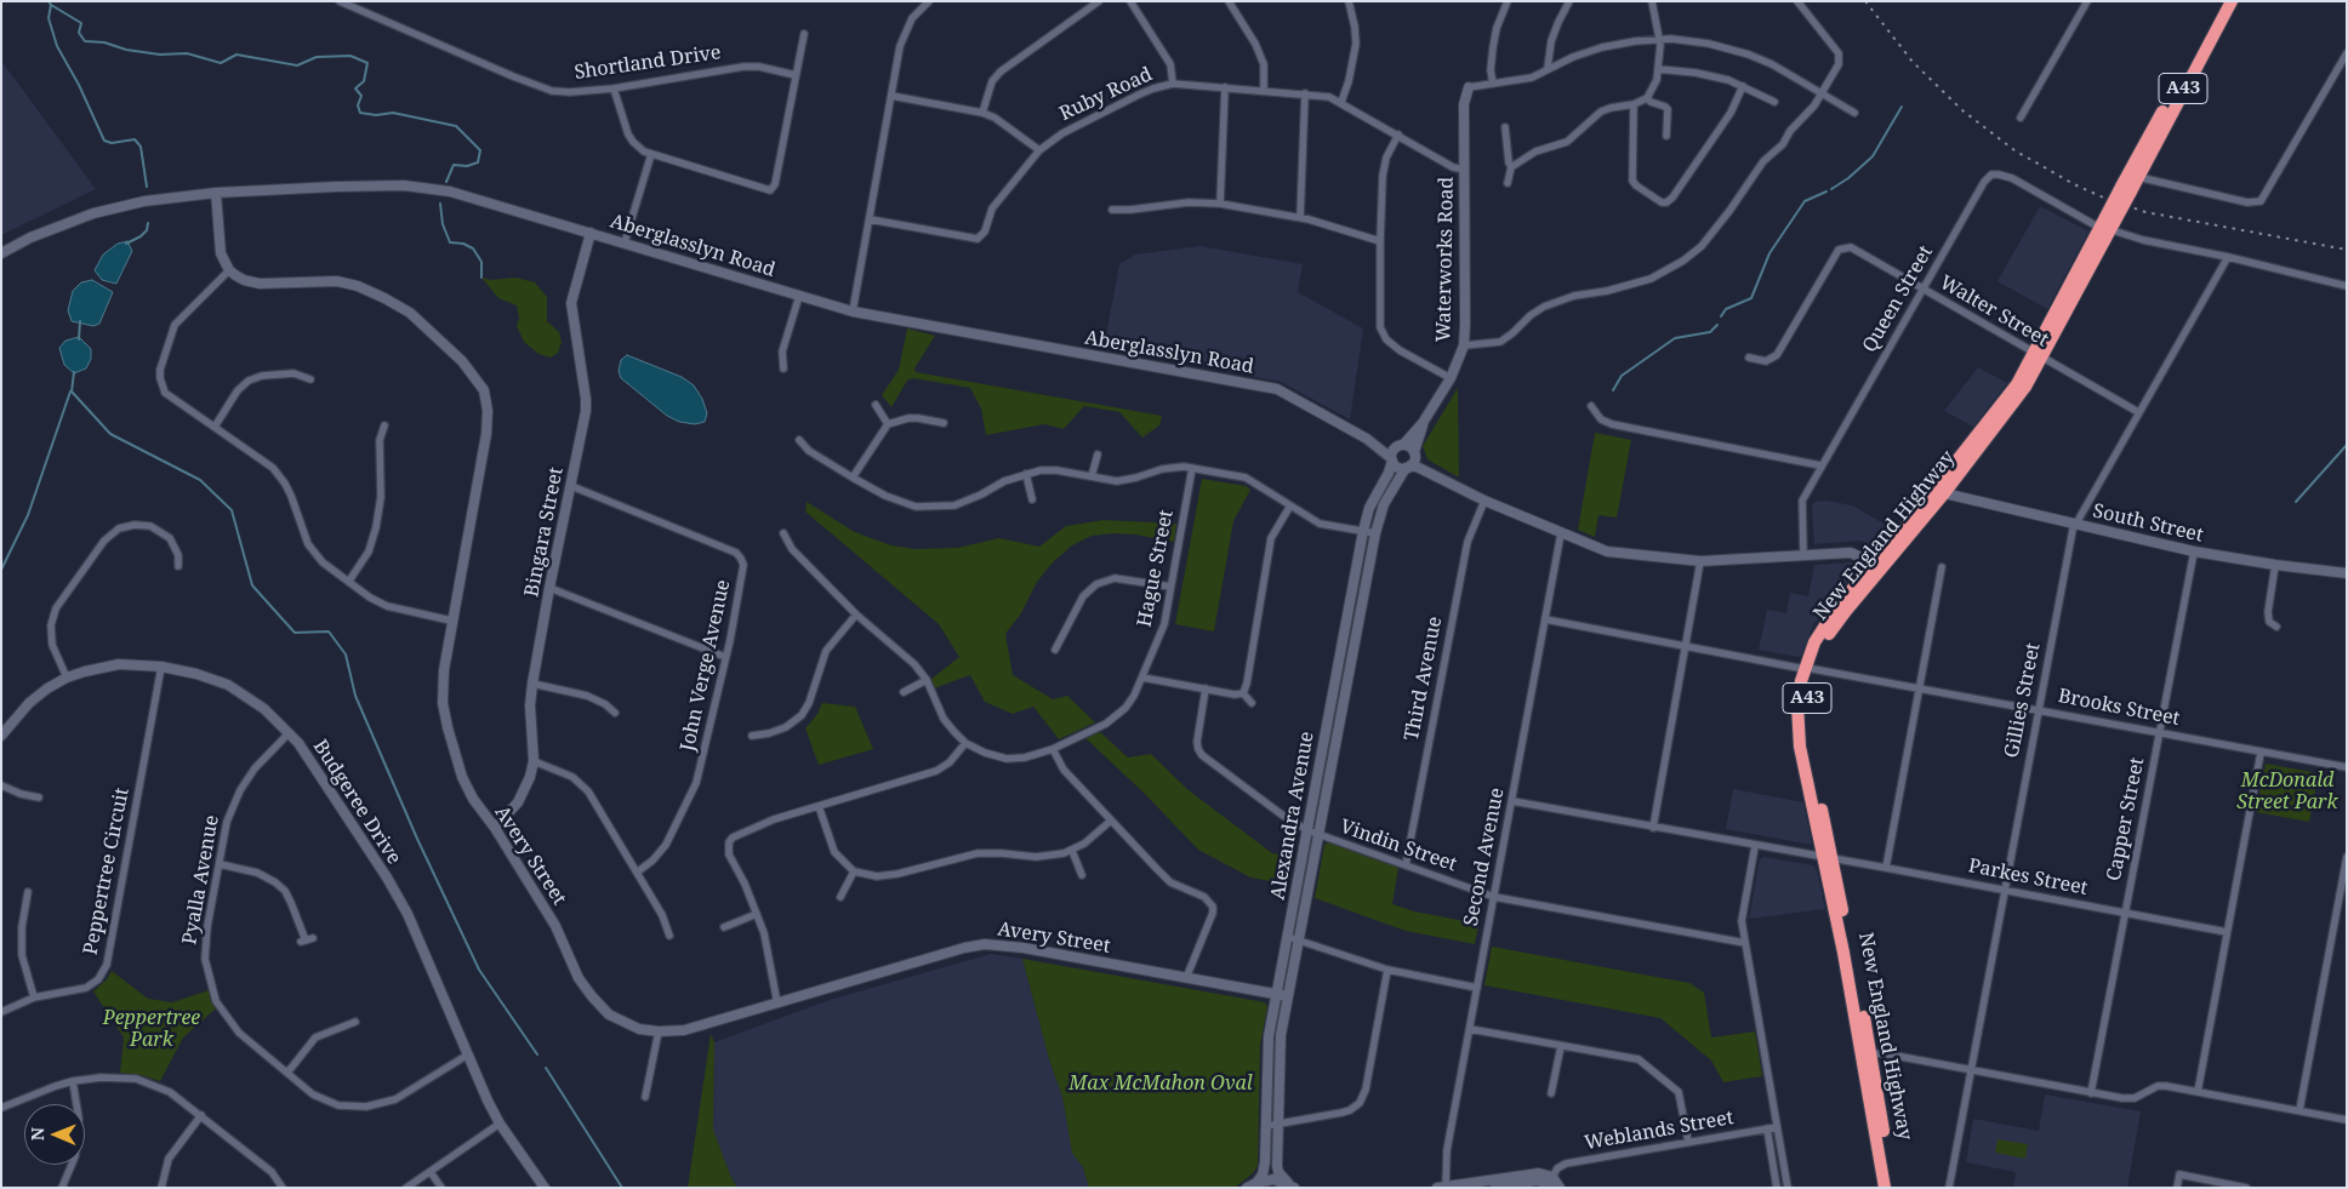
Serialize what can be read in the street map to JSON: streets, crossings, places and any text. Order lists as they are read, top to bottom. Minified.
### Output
{"streets":{"highway":["A43","New England Highway"],"street":["Shortland Drive","Ruby Road","Aberglasslyn Road","Waterworks Road","Queen Street","Walter Street","South Street","Bingara Street","Hague Street","John Verge Avenue","Third Avenue","Gillies Street","Brooks Street","Budgeree Drive","Alexandra Avenue","Capper Street","Vindin Street","Avery Street","Second Avenue","Peppertree Circuit","Parkes Street","Pyalla Avenue","Weblands Street"]},"crossings":[["Ruby Road","Waterworks Road"],["Aberglasslyn Road","Waterworks Road"],["Aberglasslyn Road","Bingara Street"],["Aberglasslyn Road","Alexandra Avenue"],["Waterworks Road","Alexandra Avenue"],["Queen Street","Walter Street"],["Queen Street","New England Highway"],["Walter Street","New England Highway"],["Walter Street","Gillies Street"],["South Street","New England Highway"],["South Street","Gillies Street"],["South Street","Capper Street"],["Bingara Street","John Verge Avenue"],["Bingara Street","Avery Street"],["New England Highway","Brooks Street"],["New England Highway","Parkes Street"],["Third Avenue","Vindin Street"],["Gillies Street","Brooks Street"],["Gillies Street","Parkes Street"],["Brooks Street","Capper Street"],["Brooks Street","Second Avenue"],["Budgeree Drive","Peppertree Circuit"],["Budgeree Drive","Pyalla Avenue"],["Alexandra Avenue","Vindin Street"],["Alexandra Avenue","Avery Street"],["Capper Street","Parkes Street"],["Vindin Street","Second Avenue"],["Second Avenue","Parkes Street"]],"parks":["McDonald Street Park","Peppertree Park","Max McMahon Oval"],"north":"left"}
